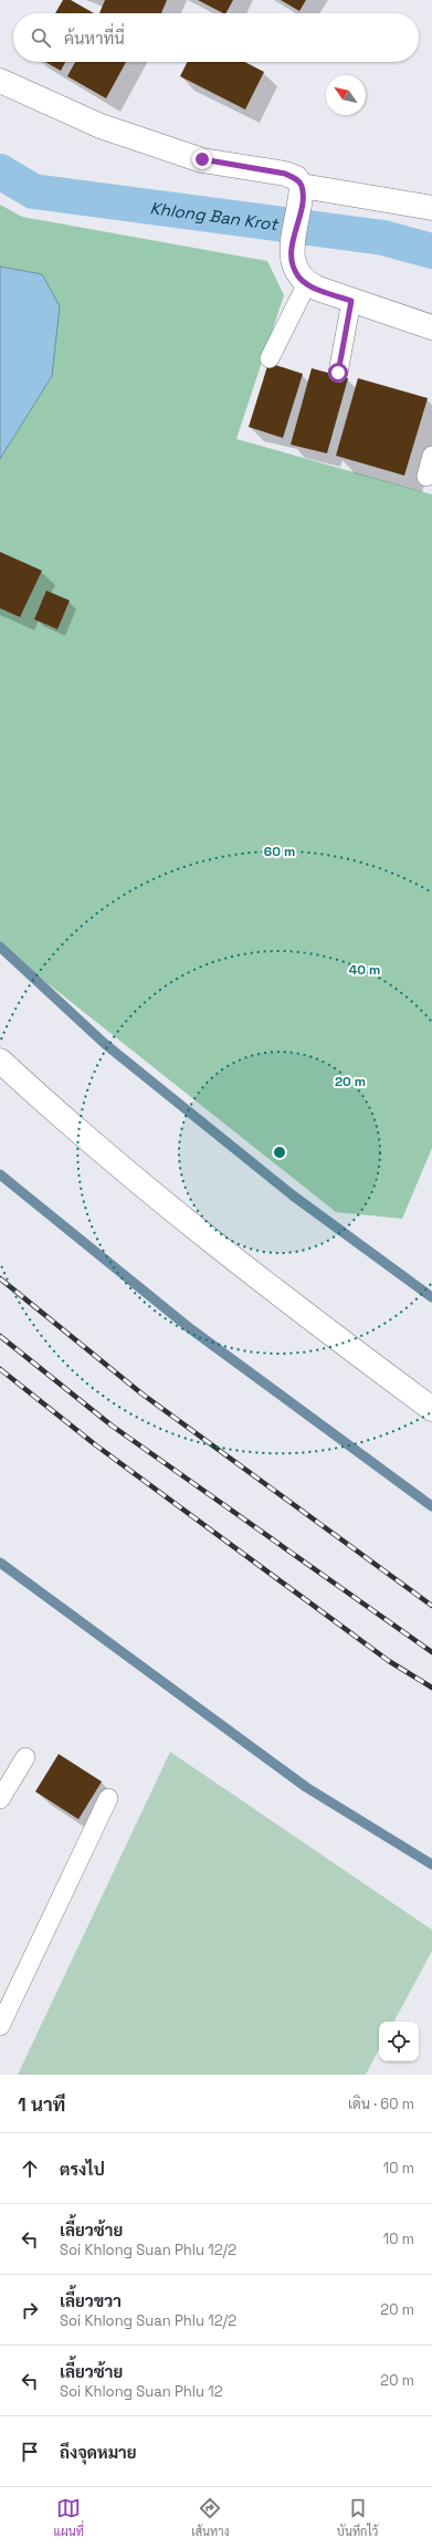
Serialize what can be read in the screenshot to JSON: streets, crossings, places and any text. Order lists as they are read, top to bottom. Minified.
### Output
{"water":["Khlong Ban Krot"],"north":"top left","page":{"search":"ค้นหาที่นี่","heading":["1 นาที","เดิน · 60 m"],"list":[["ตรงไป","10 m"],["เลี้ยวซ้าย","Soi Khlong Suan Phlu 12/2","10 m"],["เลี้ยวขวา","Soi Khlong Suan Phlu 12/2","20 m"],["เลี้ยวซ้าย","Soi Khlong Suan Phlu 12","20 m"],"ถึงจุดหมาย"],"nav":["แผนที่","เส้นทาง","บันทึกไว้"]},"rings":["60 m","40 m","20 m"]}
